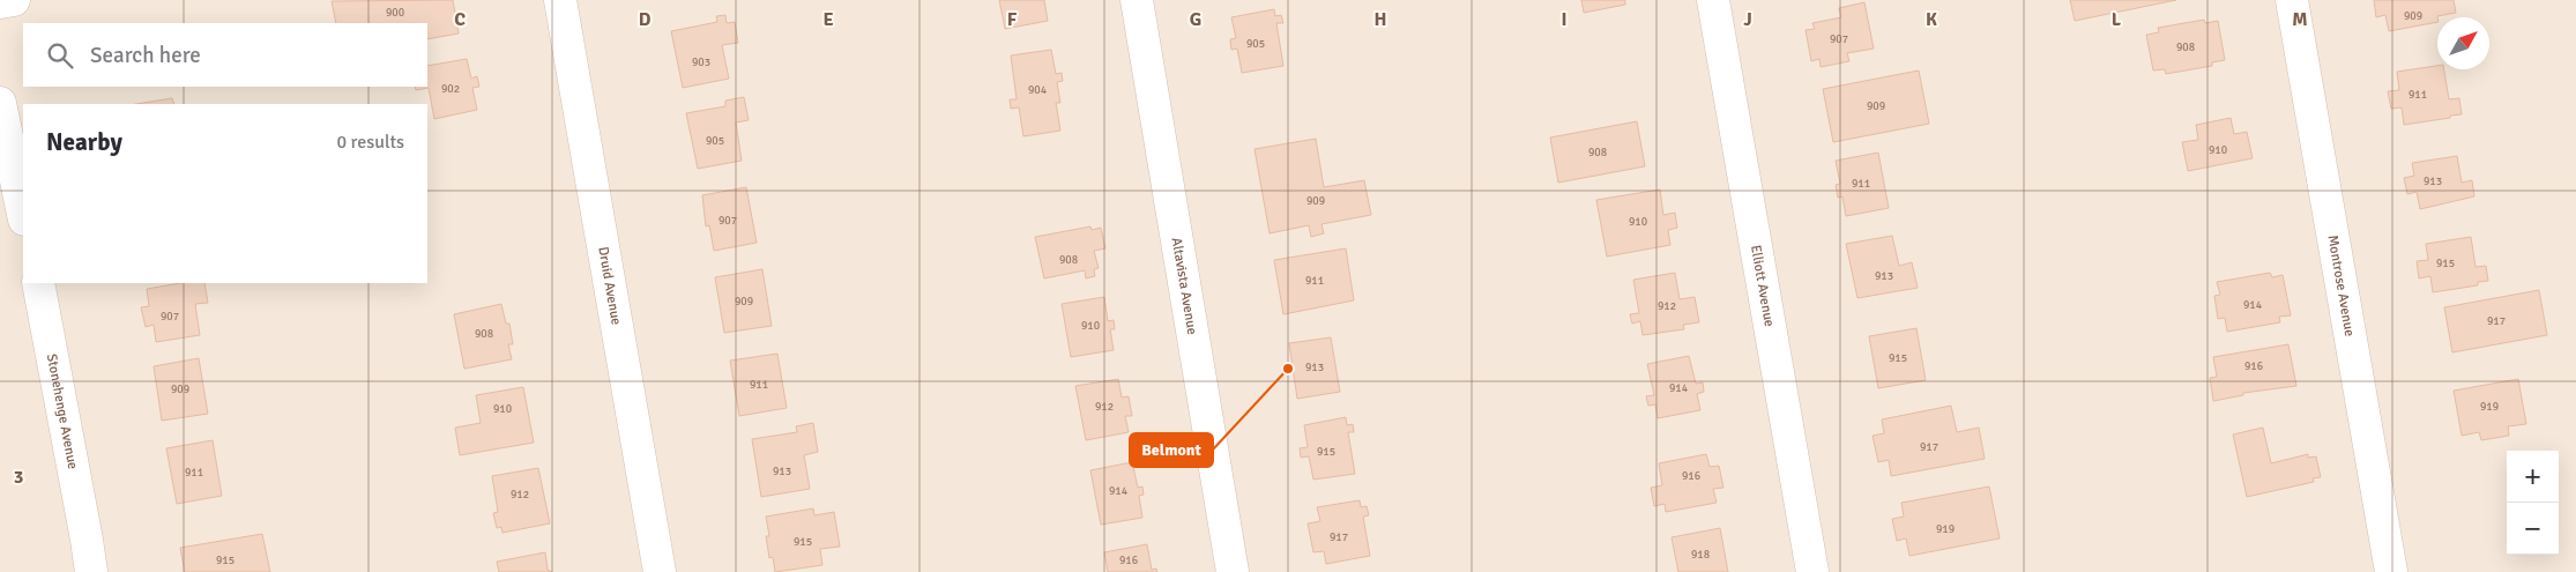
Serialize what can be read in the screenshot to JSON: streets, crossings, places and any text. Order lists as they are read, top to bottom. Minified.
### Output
{"streets":{"street":["Druid Avenue","Elliott Avenue","Altavista Avenue","Montrose Avenue","Stonehenge Avenue"]},"places":["Belmont"],"house_numbers":["900","909","907","905","908","903","902","904","911","909","905","910","908","913","911","909","907","910","908","915","913","911","909","914","912","907","917","910","908","915","916","913","911","914","909","912","919","910","917","915","913","911","916","914","912","919","917","915","918","915","916"],"north":"top right","page":{"search":"Search here","heading":["Nearby","0 results"],"map_buttons":["+","−"]},"grid":{"columns":["C","D","E","F","G","H","I","J","K","L","M"],"rows":["3"]}}
